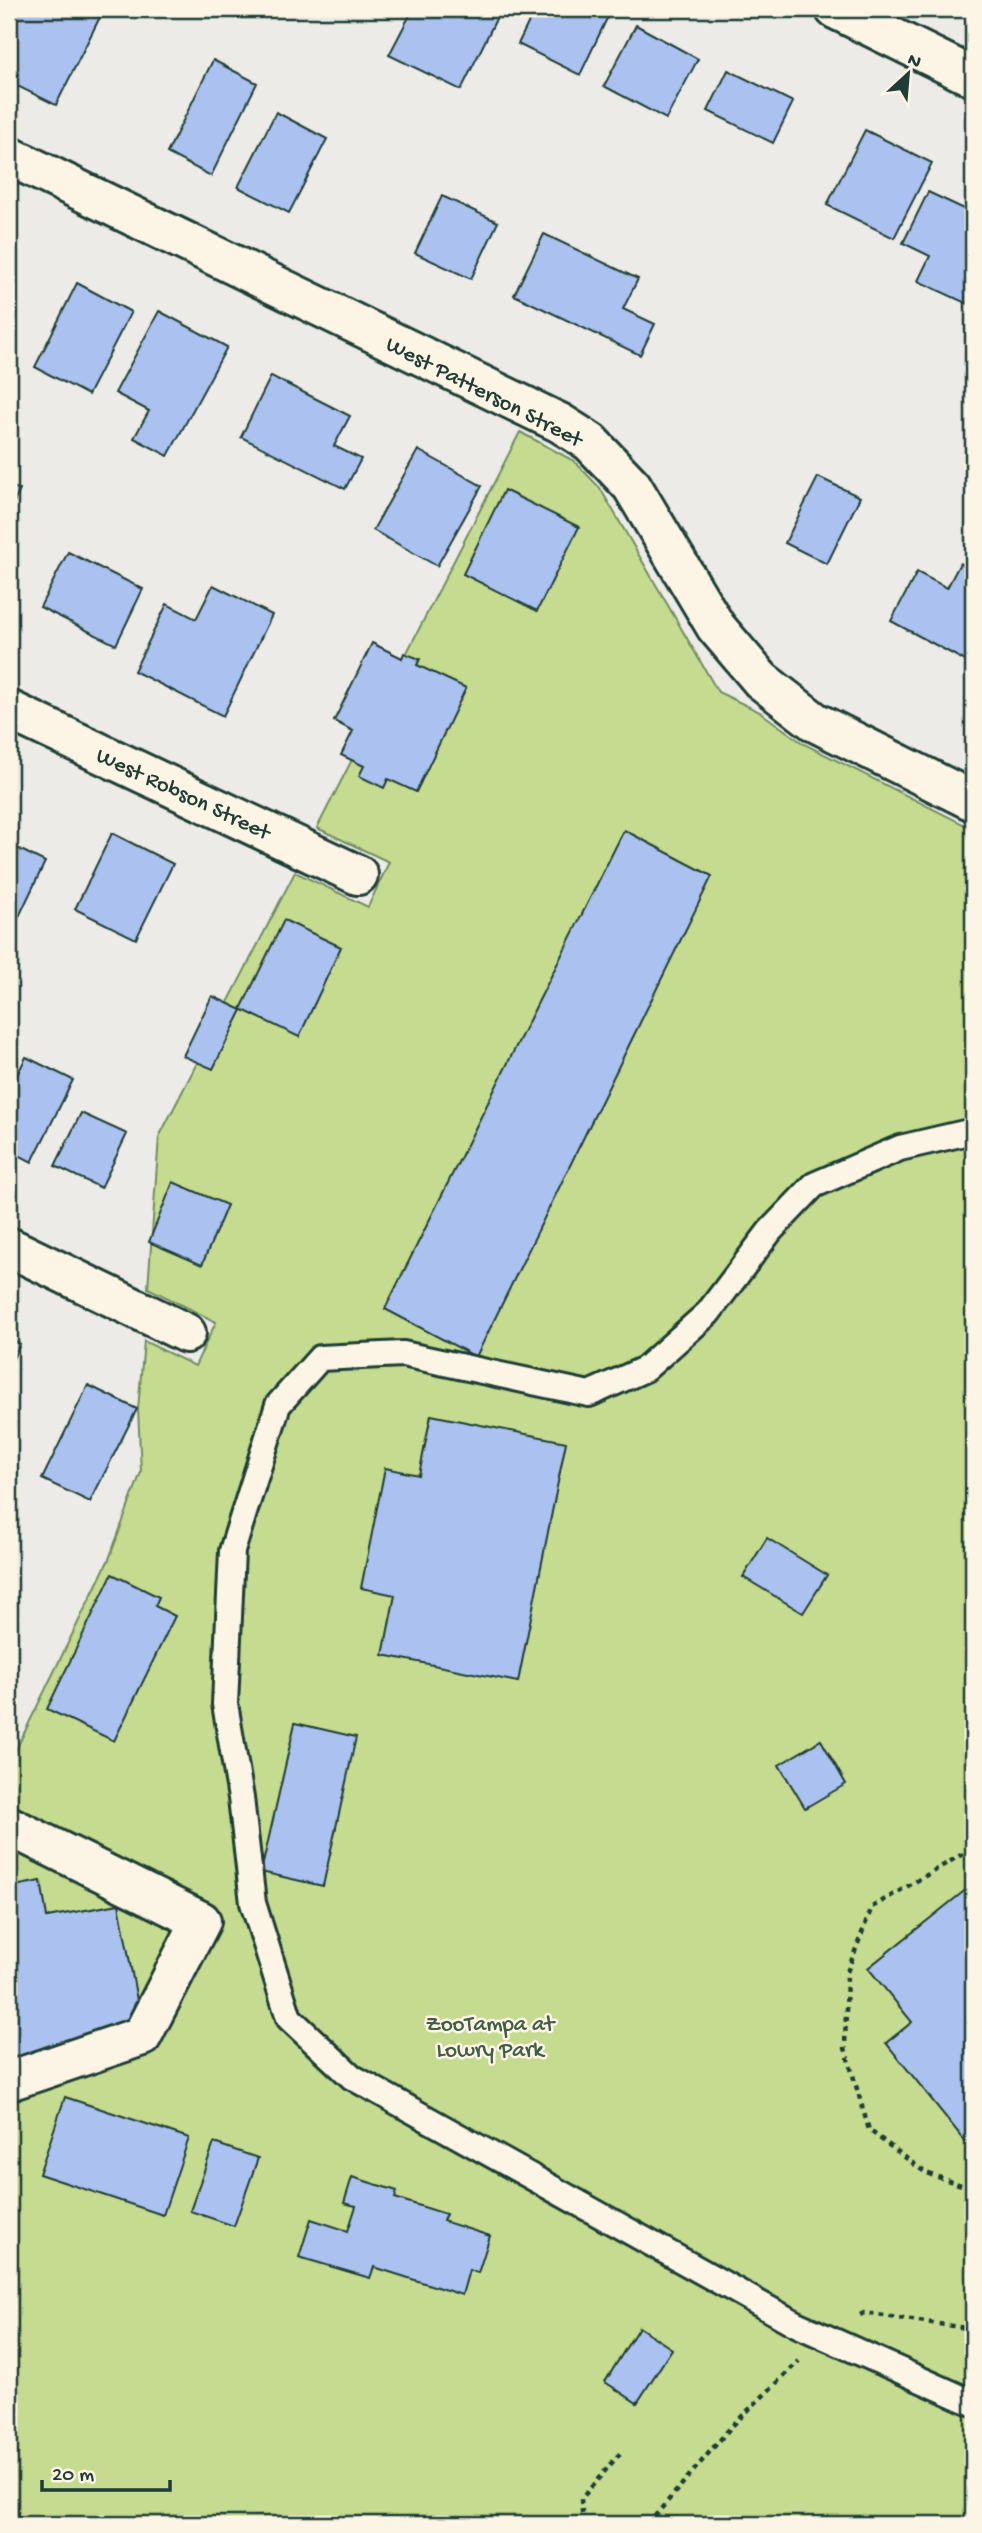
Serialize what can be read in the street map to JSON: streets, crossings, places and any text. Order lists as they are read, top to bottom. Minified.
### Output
{"streets":{"street":["West Patterson Street","West Robson Street"]},"parks":["ZooTampa at Lowry Park"],"scale_bar":"20 m","north":"top right"}
